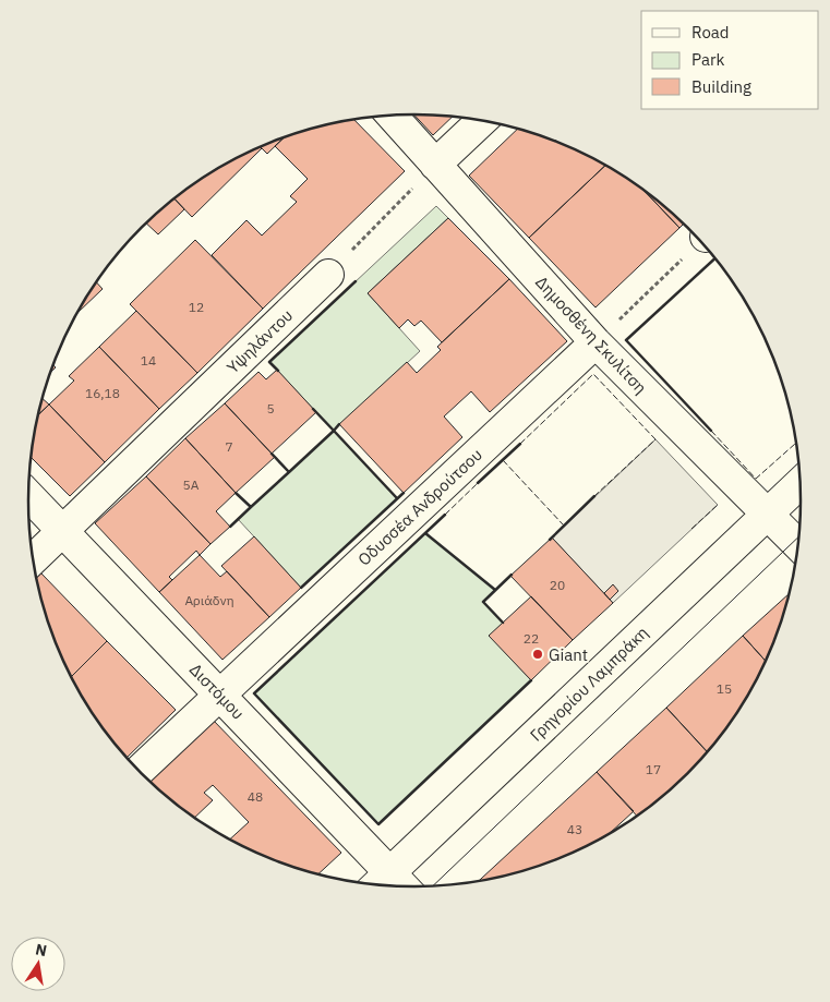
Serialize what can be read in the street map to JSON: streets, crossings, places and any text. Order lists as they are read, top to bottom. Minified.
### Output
{"streets":{"street":["Δημοσθένη Σκυλίτση","Υψηλάντου","Οδυσσέα Ανδρούτσου","Γρηγορίου Λαμπράκη","Διστόμου"]},"crossings":[["Δημοσθένη Σκυλίτση","Οδυσσέα Ανδρούτσου"],["Δημοσθένη Σκυλίτση","Γρηγορίου Λαμπράκη"],["Υψηλάντου","Διστόμου"],["Οδυσσέα Ανδρούτσου","Διστόμου"],["Γρηγορίου Λαμπράκη","Διστόμου"]],"places":["Giant"],"house_numbers":["12","14","16,18","5","7","5A","20","Αριάδνη","22","15","17","48","43"],"legend":["Road","Park","Building"],"north":"top"}
